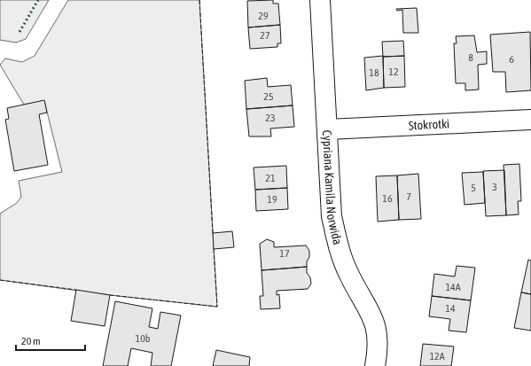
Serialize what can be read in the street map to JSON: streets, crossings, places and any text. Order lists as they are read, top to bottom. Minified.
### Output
{"streets":{"street":["Stokrotki","Cypriana Kamila Norwida"]},"crossings":[["Stokrotki","Cypriana Kamila Norwida"]],"house_numbers":["29","27","8","6","12","18","25","23","21","3","5","7","16","19","17","14A","14","10b","12A"],"scale_bar":"20 m"}
